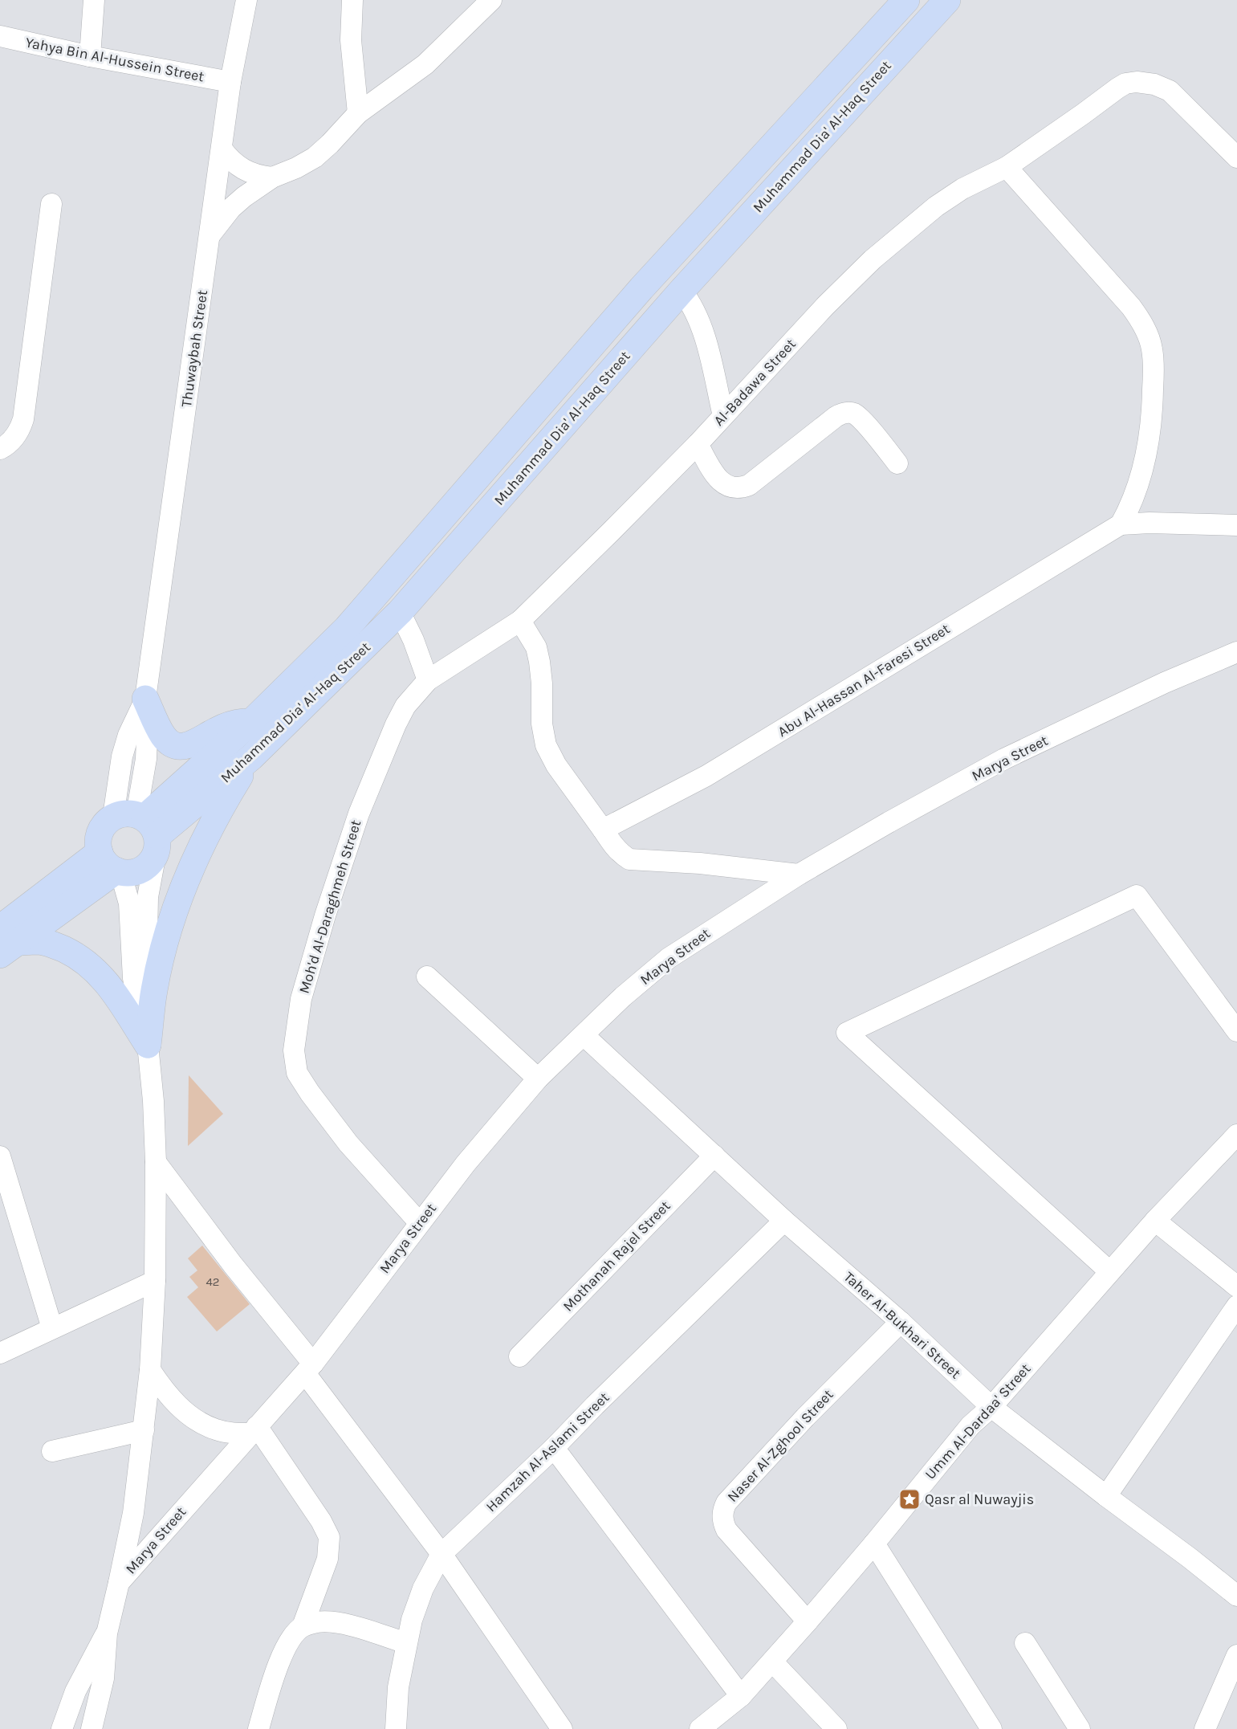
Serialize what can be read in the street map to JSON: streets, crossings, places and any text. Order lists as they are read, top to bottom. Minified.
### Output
{"streets":{"main road":["Muhammad Dia' Al-Haq Street"],"street":["Yahya Bin Al-Hussein Street","Thuwaybah Street","Al-Badawa Street","Abu Al-Hassan Al-Faresi Street","Marya Street","Moh'd Al-Daraghmeh Street","Mothanah Rajel Street","Taher Al-Bukhari Street","Umm Al-Dardaa' Street","Naser Al-Zghool Street","Hamzah Al-Aslami Street"]},"crossings":[["Yahya Bin Al-Hussein Street","Thuwaybah Street"],["Muhammad Dia' Al-Haq Street","Thuwaybah Street"],["Al-Badawa Street","Abu Al-Hassan Al-Faresi Street"],["Marya Street","Moh'd Al-Daraghmeh Street"],["Marya Street","Taher Al-Bukhari Street"],["Mothanah Rajel Street","Taher Al-Bukhari Street"],["Taher Al-Bukhari Street","Umm Al-Dardaa' Street"],["Taher Al-Bukhari Street","Naser Al-Zghool Street"],["Taher Al-Bukhari Street","Hamzah Al-Aslami Street"],["Umm Al-Dardaa' Street","Naser Al-Zghool Street"]],"places":{"place":["Qasr al Nuwayjis"]},"house_numbers":["42"]}
